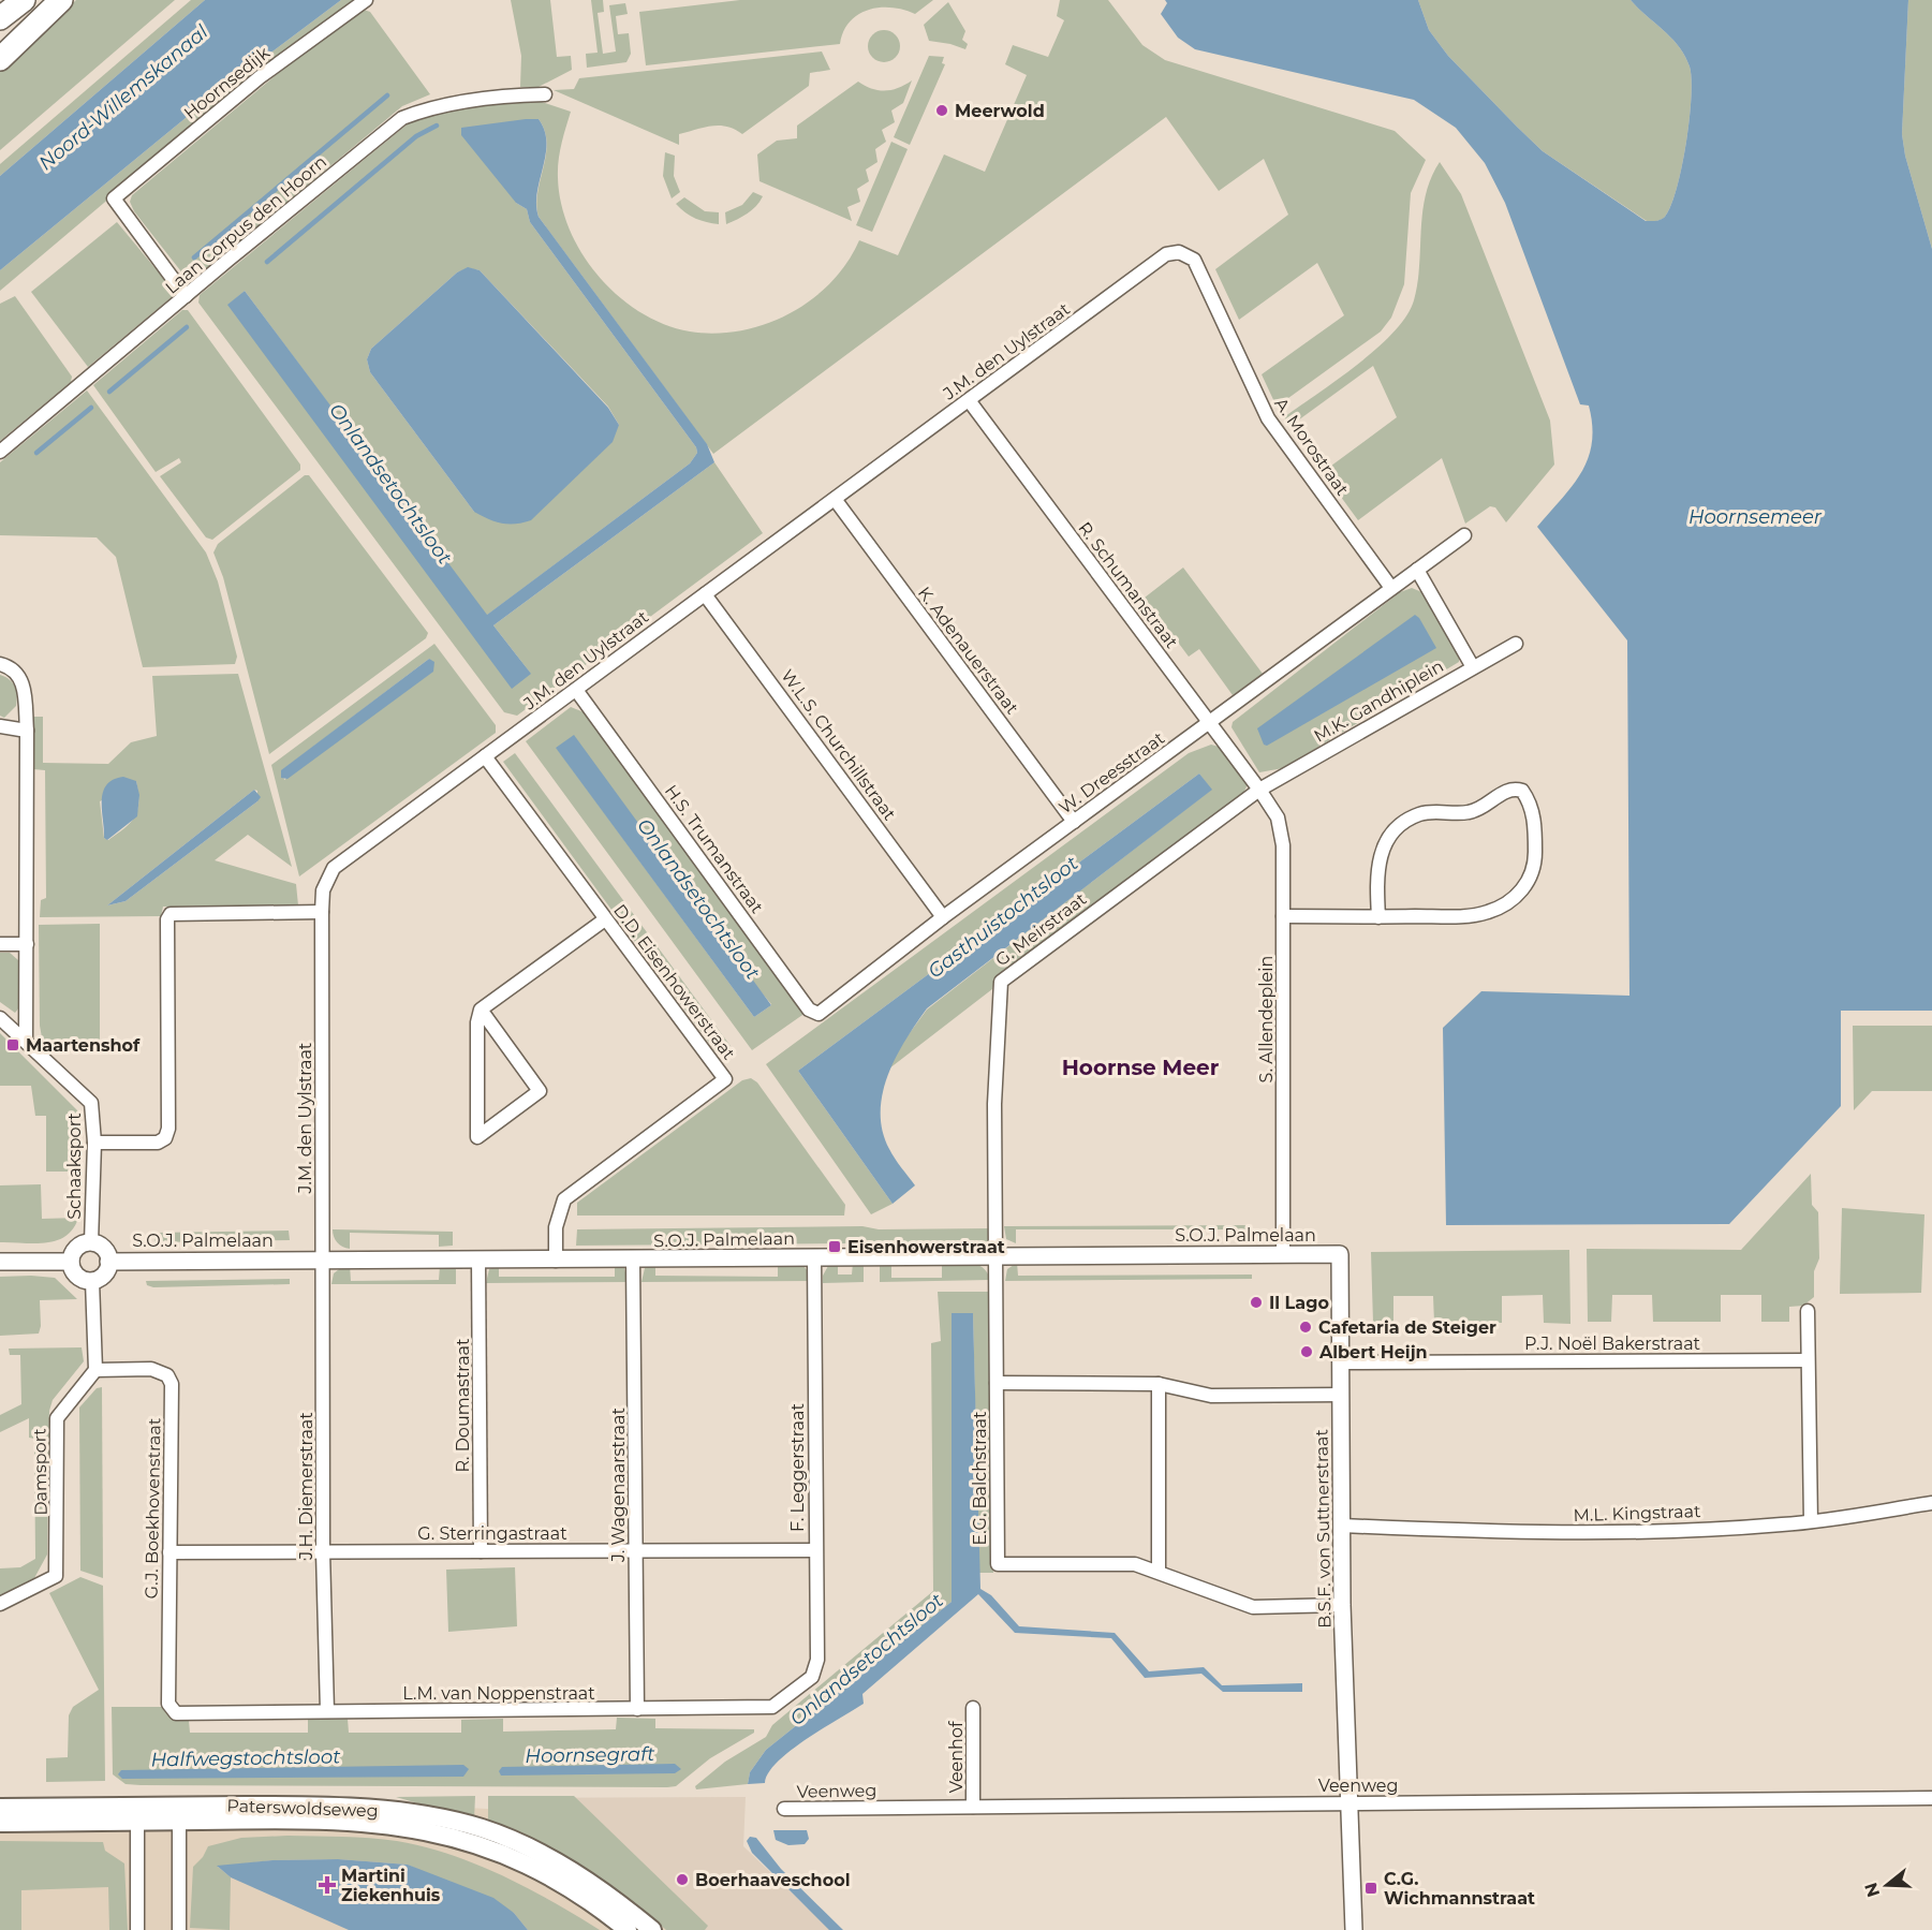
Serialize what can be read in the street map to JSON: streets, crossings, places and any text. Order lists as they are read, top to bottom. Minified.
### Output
{"streets":{"main road":["Paterswoldseweg"],"street":["Hoornsedijk","Laan Corpus den Hoorn","J.M. den Uylstraat","A. Morostraat","R. Schumanstraat","K. Adenauerstraat","M.K. Gandhiplein","W.L.S. Churchillstraat","W. Dreesstraat","H.S. Trumanstraat","G. Meirstraat","D.D. Eisenhowerstraat","S. Allendeplein","Schaaksport","S.O.J. Palmelaan","P.J. Noël Bakerstraat","R. Doumastraat","F. Leggerstraat","Damsport","E.G. Balchstraat","J. Wagenaarstraat","J.H. Diemerstraat","G.J. Boekhovenstraat","M.L. Kingstraat","B.S.F. von Suttnerstraat","G. Sterringastraat","L.M. van Noppenstraat","Veenhof","Veenweg"]},"crossings":[["Hoornsedijk","Laan Corpus den Hoorn"],["J.M. den Uylstraat","A. Morostraat"],["J.M. den Uylstraat","R. Schumanstraat"],["J.M. den Uylstraat","K. Adenauerstraat"],["J.M. den Uylstraat","W.L.S. Churchillstraat"],["J.M. den Uylstraat","H.S. Trumanstraat"],["J.M. den Uylstraat","D.D. Eisenhowerstraat"],["J.M. den Uylstraat","S.O.J. Palmelaan"],["J.M. den Uylstraat","J.H. Diemerstraat"],["A. Morostraat","W. Dreesstraat"],["R. Schumanstraat","M.K. Gandhiplein"],["R. Schumanstraat","W. Dreesstraat"],["R. Schumanstraat","G. Meirstraat"],["R. Schumanstraat","S. Allendeplein"],["K. Adenauerstraat","W. Dreesstraat"],["M.K. Gandhiplein","G. Meirstraat"],["M.K. Gandhiplein","S. Allendeplein"],["W.L.S. Churchillstraat","W. Dreesstraat"],["W. Dreesstraat","H.S. Trumanstraat"],["G. Meirstraat","S. Allendeplein"],["G. Meirstraat","S.O.J. Palmelaan"],["G. Meirstraat","E.G. Balchstraat"],["D.D. Eisenhowerstraat","S.O.J. Palmelaan"],["S. Allendeplein","S.O.J. Palmelaan"],["Schaaksport","S.O.J. Palmelaan"],["S.O.J. Palmelaan","R. Doumastraat"],["S.O.J. Palmelaan","F. Leggerstraat"],["S.O.J. Palmelaan","E.G. Balchstraat"],["S.O.J. Palmelaan","J. Wagenaarstraat"],["S.O.J. Palmelaan","J.H. Diemerstraat"],["S.O.J. Palmelaan","B.S.F. von Suttnerstraat"],["P.J. Noël Bakerstraat","B.S.F. von Suttnerstraat"],["R. Doumastraat","G. Sterringastraat"],["F. Leggerstraat","G. Sterringastraat"],["F. Leggerstraat","L.M. van Noppenstraat"],["Damsport","G.J. Boekhovenstraat"],["E.G. Balchstraat","B.S.F. von Suttnerstraat"],["J. Wagenaarstraat","G. Sterringastraat"],["J. Wagenaarstraat","L.M. van Noppenstraat"],["J.H. Diemerstraat","G. Sterringastraat"],["J.H. Diemerstraat","L.M. van Noppenstraat"],["G.J. Boekhovenstraat","G. Sterringastraat"],["G.J. Boekhovenstraat","L.M. van Noppenstraat"],["M.L. Kingstraat","B.S.F. von Suttnerstraat"],["B.S.F. von Suttnerstraat","Veenweg"],["Veenhof","Veenweg"]],"districts":["Hoornse Meer"],"water":["Noord-Willemskanaal","Onlandsetochtsloot","Hoornsemeer","Gasthuistochtsloot","Hoornsegraft","Halfwegstochtsloot"],"places":{"other":["Meerwold","Il Lago","Cafetaria de Steiger","Albert Heijn","Boerhaaveschool"],"transit":["Maartenshof","Eisenhowerstraat","C.G. Wichmannstraat"],"health":["Martini Ziekenhuis"]},"north":"left"}
